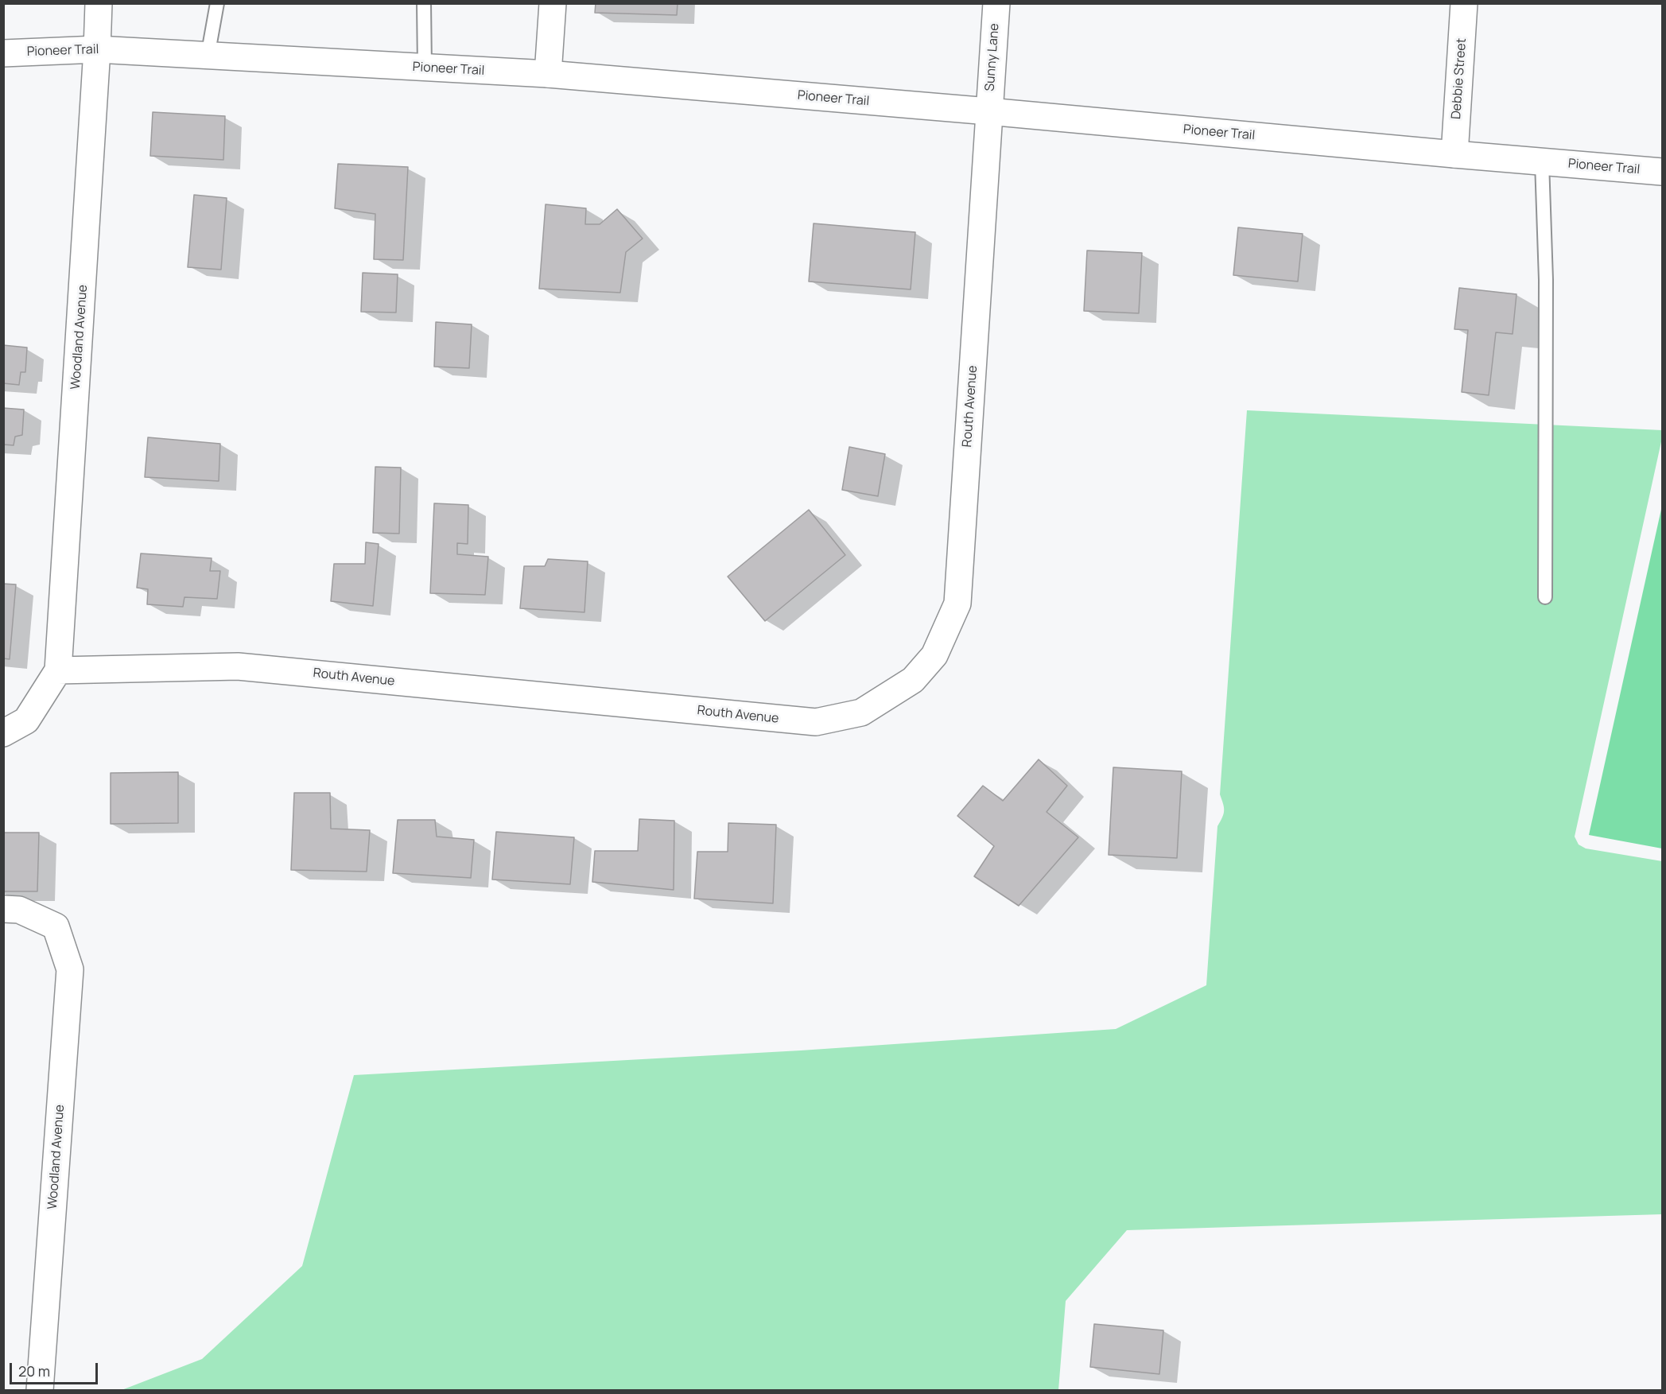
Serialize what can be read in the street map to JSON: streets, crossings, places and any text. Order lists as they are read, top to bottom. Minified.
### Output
{"streets":{"street":["Pioneer Trail","Sunny Lane","Debbie Street","Woodland Avenue","Routh Avenue"]},"crossings":[["Pioneer Trail","Sunny Lane"],["Pioneer Trail","Debbie Street"],["Pioneer Trail","Woodland Avenue"],["Pioneer Trail","Routh Avenue"],["Sunny Lane","Routh Avenue"],["Woodland Avenue","Routh Avenue"]],"scale_bar":"20 m"}
